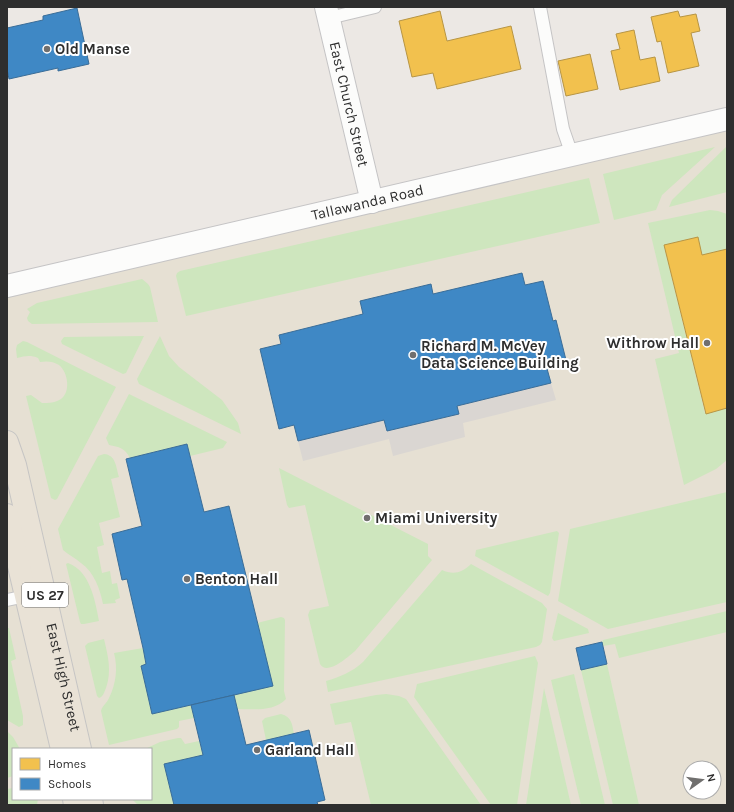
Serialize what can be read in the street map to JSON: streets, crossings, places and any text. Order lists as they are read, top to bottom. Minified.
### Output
{"streets":{"highway":["US 27","East High Street"],"street":["East Church Street","Tallawanda Road"]},"crossings":[["East Church Street","Tallawanda Road"]],"places":["Old Manse","Withrow Hall","Richard M. McVey Data Science Building","Miami University","Benton Hall","Garland Hall"],"legend":["Homes","Schools"],"north":"right"}
